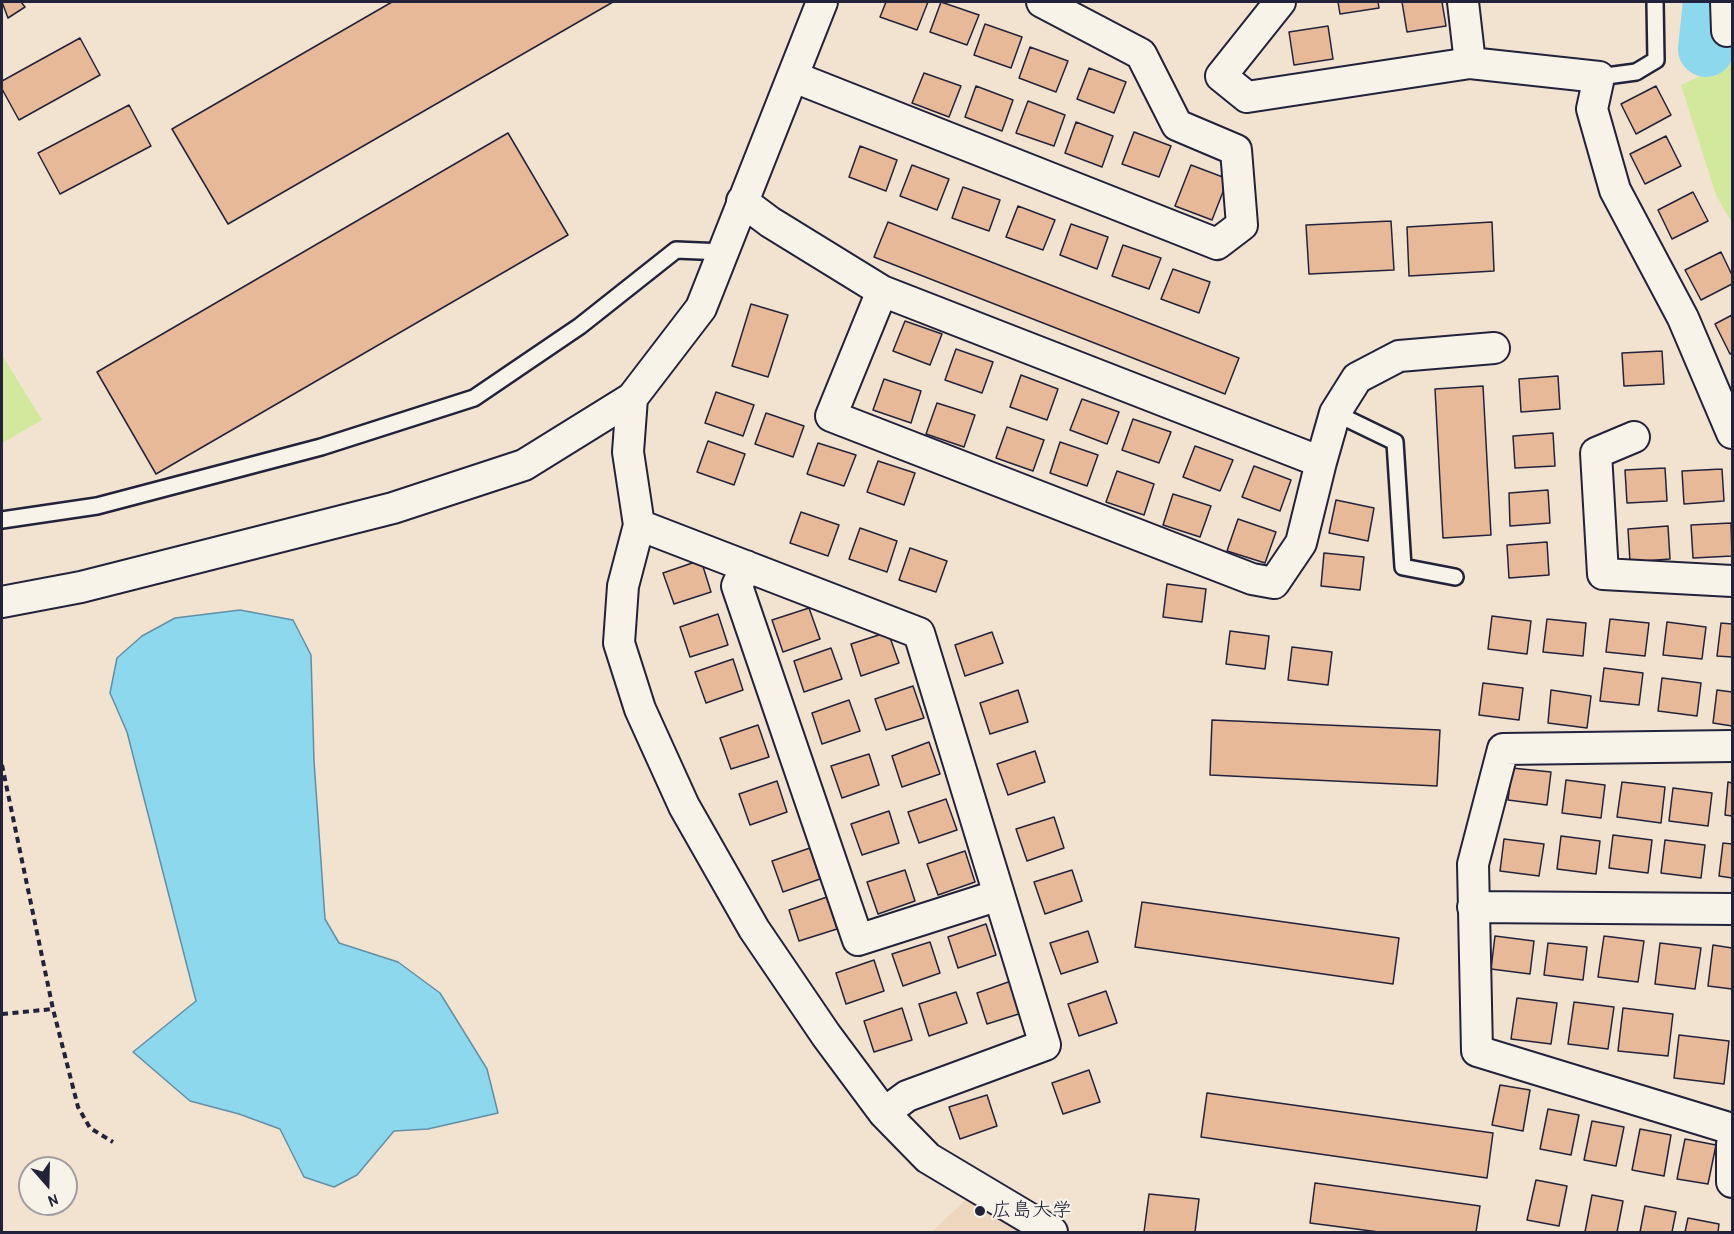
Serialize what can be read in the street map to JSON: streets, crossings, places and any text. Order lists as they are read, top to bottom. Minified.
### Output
{"places":["広島大学"],"north":"bottom"}
